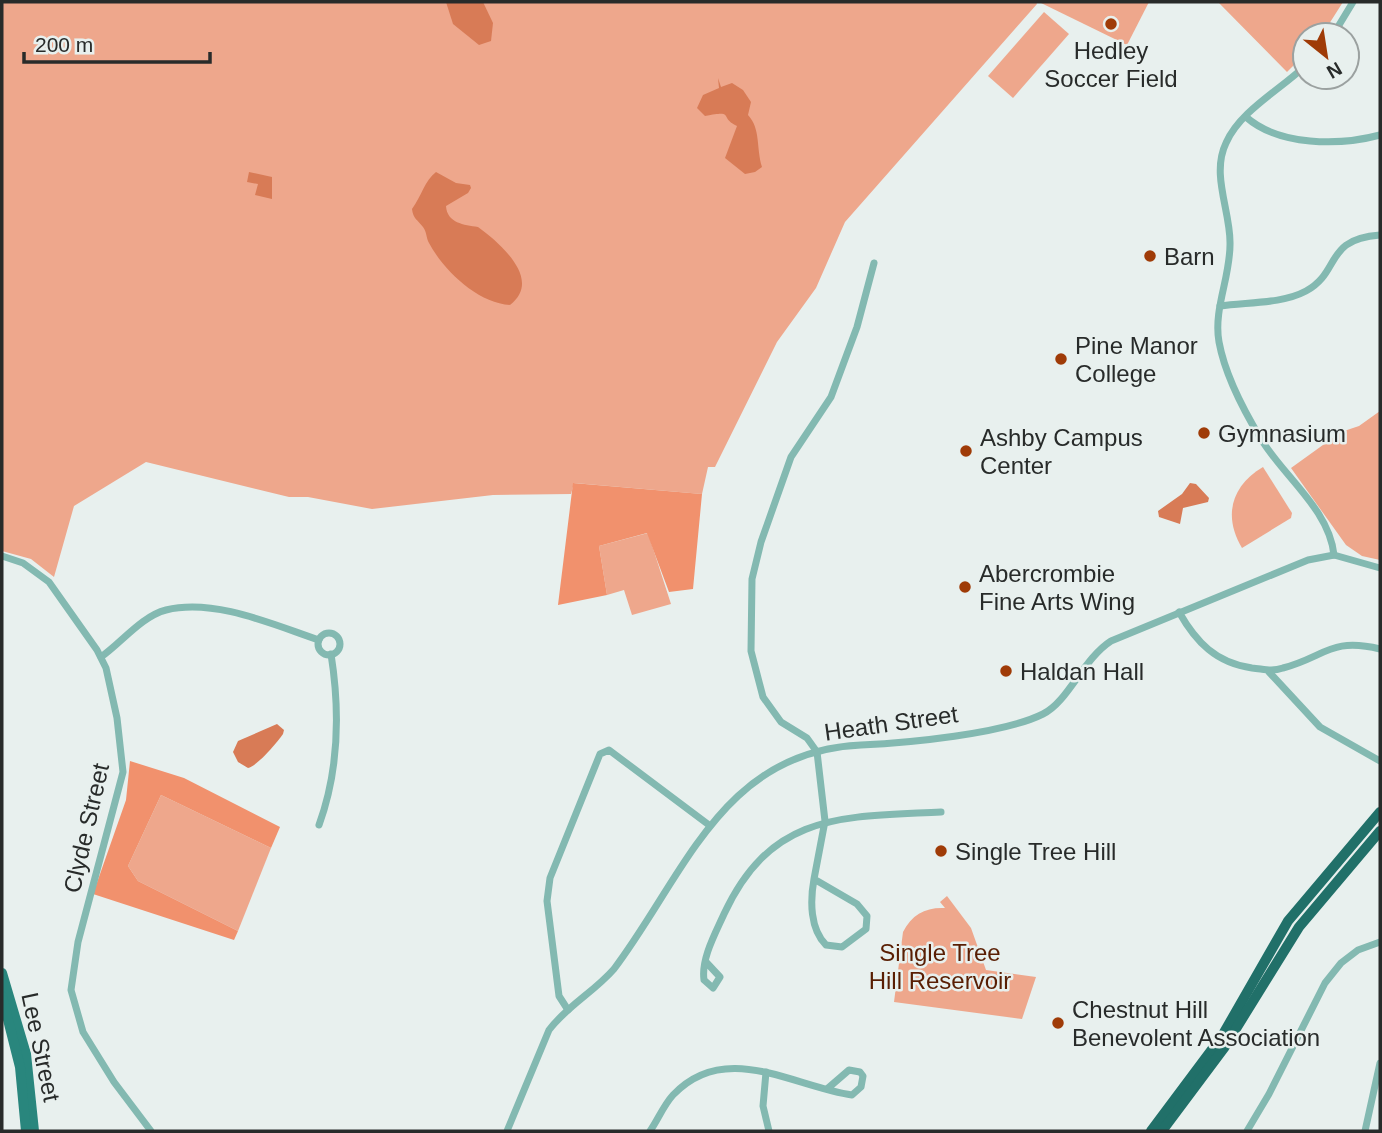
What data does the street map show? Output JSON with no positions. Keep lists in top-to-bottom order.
{
  "streets": {
    "main road": ["Lee Street"],
    "street": ["Heath Street", "Clyde Street"]
  },
  "parks": ["Single Tree Hill Reservoir"],
  "places": [
    "Hedley Soccer Field",
    "Barn",
    "Pine Manor College",
    "Gymnasium",
    "Ashby Campus Center",
    "Abercrombie Fine Arts Wing",
    "Haldan Hall",
    "Single Tree Hill",
    "Chestnut Hill Benevolent Association"
  ],
  "scale_bar": "200 m",
  "north": "bottom right"
}
